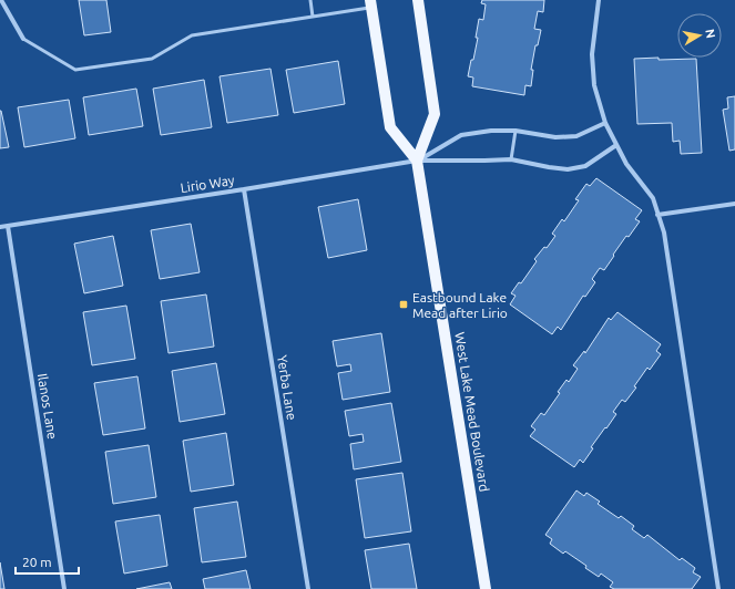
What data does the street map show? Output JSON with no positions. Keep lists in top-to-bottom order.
{
  "streets": {
    "main road": ["West Lake Mead Boulevard"],
    "street": ["Lirio Way", "Yerba Lane", "Ilanos Lane"]
  },
  "crossings": [
    ["Lirio Way", "Yerba Lane"],
    ["Lirio Way", "Ilanos Lane"],
    ["Lirio Way", "West Lake Mead Boulevard"]
  ],
  "places": {
    "transit": ["Eastbound Lake Mead after Lirio"]
  },
  "scale_bar": "20 m",
  "north": "right"
}
